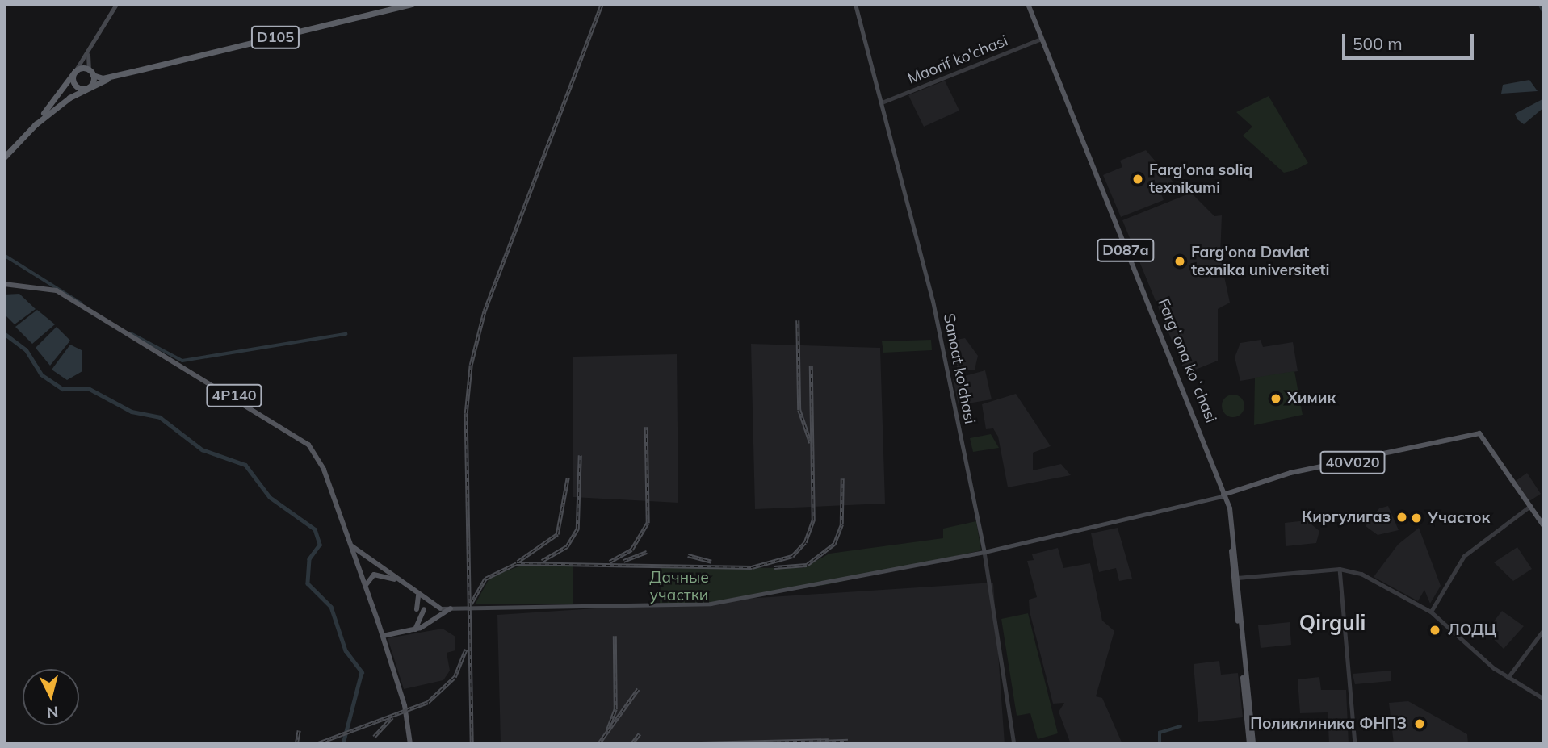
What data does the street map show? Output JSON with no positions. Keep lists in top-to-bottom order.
{
  "streets": {
    "highway": ["D105"],
    "main road": [
      "D087a",
      "Fargʻona koʻchasi",
      "Sanoat ko'chasi",
      "4P140",
      "40V020"
    ],
    "street": ["Maorif ko'chasi"]
  },
  "crossings": [
    ["Maorif ko'chasi", "Fargʻona koʻchasi"],
    ["Maorif ko'chasi", "Sanoat ko'chasi"],
    ["Fargʻona koʻchasi", "40V020"]
  ],
  "districts": ["Qirguli"],
  "parks": ["Дачные участки"],
  "places": [
    "Farg'ona soliq texnikumi",
    "Farg'ona Davlat texnika universiteti",
    "Химик",
    "Киргулигаз",
    "Участок",
    "ЛОДЦ",
    "Поликлиника ФНПЗ"
  ],
  "scale_bar": "500 m",
  "north": "bottom"
}
